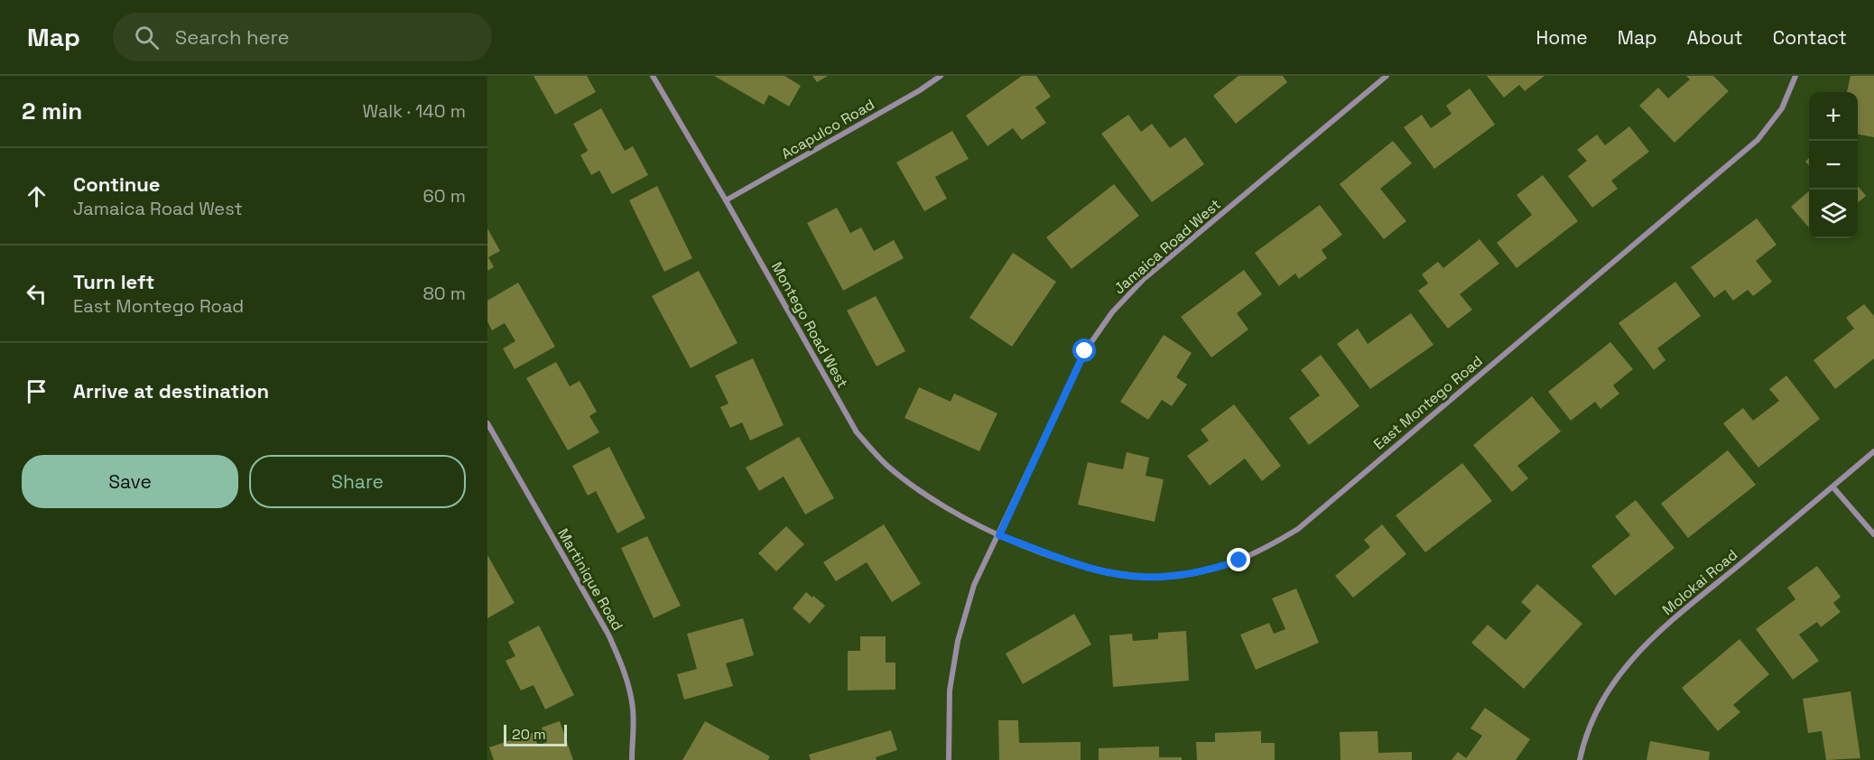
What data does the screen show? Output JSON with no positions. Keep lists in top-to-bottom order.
{
  "streets": {
    "street": [
      "Acapulco Road",
      "Jamaica Road West",
      "Montego Road West",
      "East Montego Road",
      "Martinique Road",
      "Molokai Road"
    ]
  },
  "crossings": [
    ["Acapulco Road", "Montego Road West"],
    ["Jamaica Road West", "Montego Road West"],
    ["Jamaica Road West", "East Montego Road"],
    ["Montego Road West", "East Montego Road"]
  ],
  "scale_bar": "20 m",
  "page": {
    "header": "Map",
    "search": "Search here",
    "nav": [
      "Home",
      "Map",
      "About",
      "Contact"
    ],
    "heading": ["2 min", "Walk · 140 m"],
    "map_buttons": ["+", "−"],
    "list": [
      ["Continue", "Jamaica Road West", "60 m"],
      ["Turn left", "East Montego Road", "80 m"],
      "Arrive at destination"
    ],
    "buttons": ["Save", "Share"],
    "scale": "20 m"
  }
}
